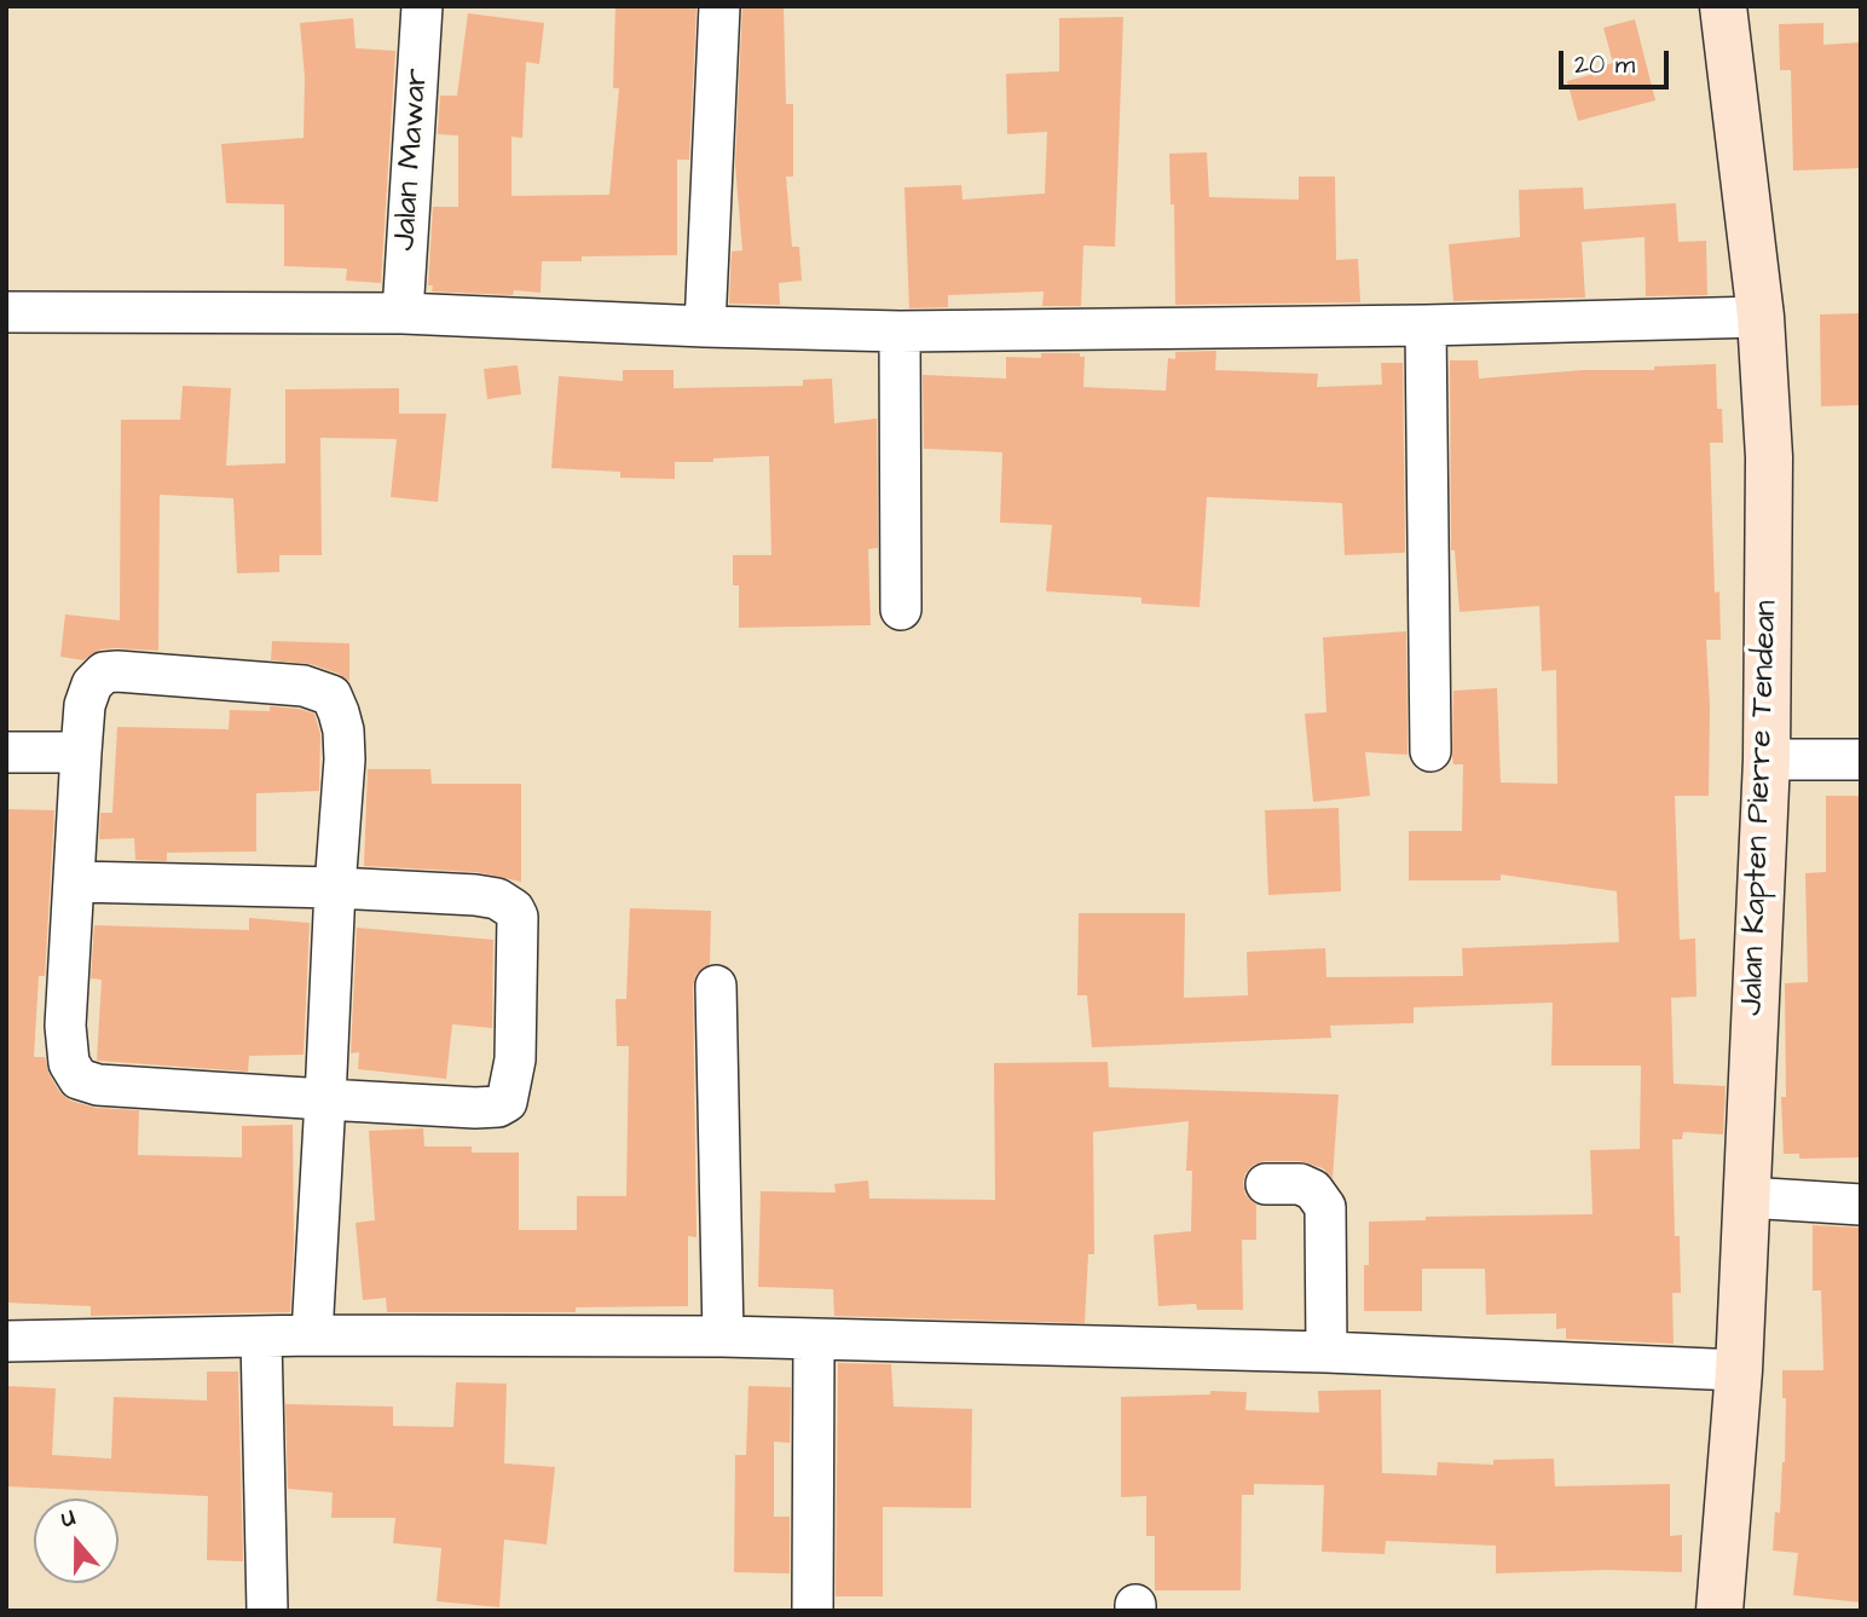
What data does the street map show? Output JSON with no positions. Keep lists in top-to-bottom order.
{
  "streets": {
    "main road": ["Jalan Kapten Pierre Tendean"],
    "street": ["Jalan Mawar"]
  },
  "scale_bar": "20 m",
  "north": "top"
}
